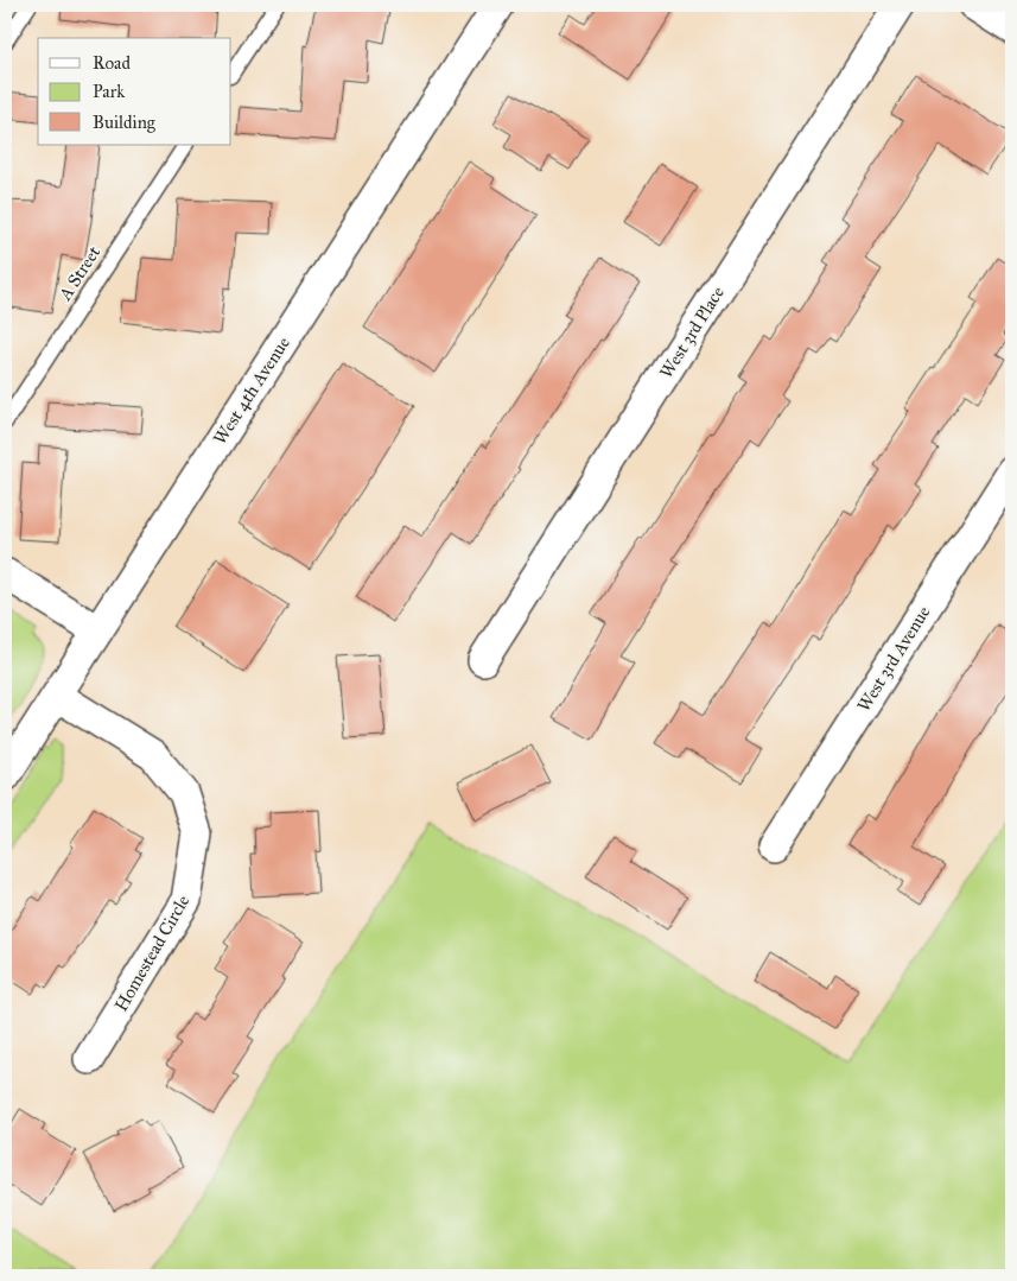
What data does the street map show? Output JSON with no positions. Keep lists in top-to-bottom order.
{
  "streets": {
    "street": [
      "West 3rd Place",
      "West 4th Avenue",
      "West 3rd Avenue",
      "Homestead Circle"
    ],
    "lane": ["A Street"]
  },
  "crossings": [
    ["West 4th Avenue", "Homestead Circle"]
  ],
  "legend": ["Road", "Park", "Building"]
}
